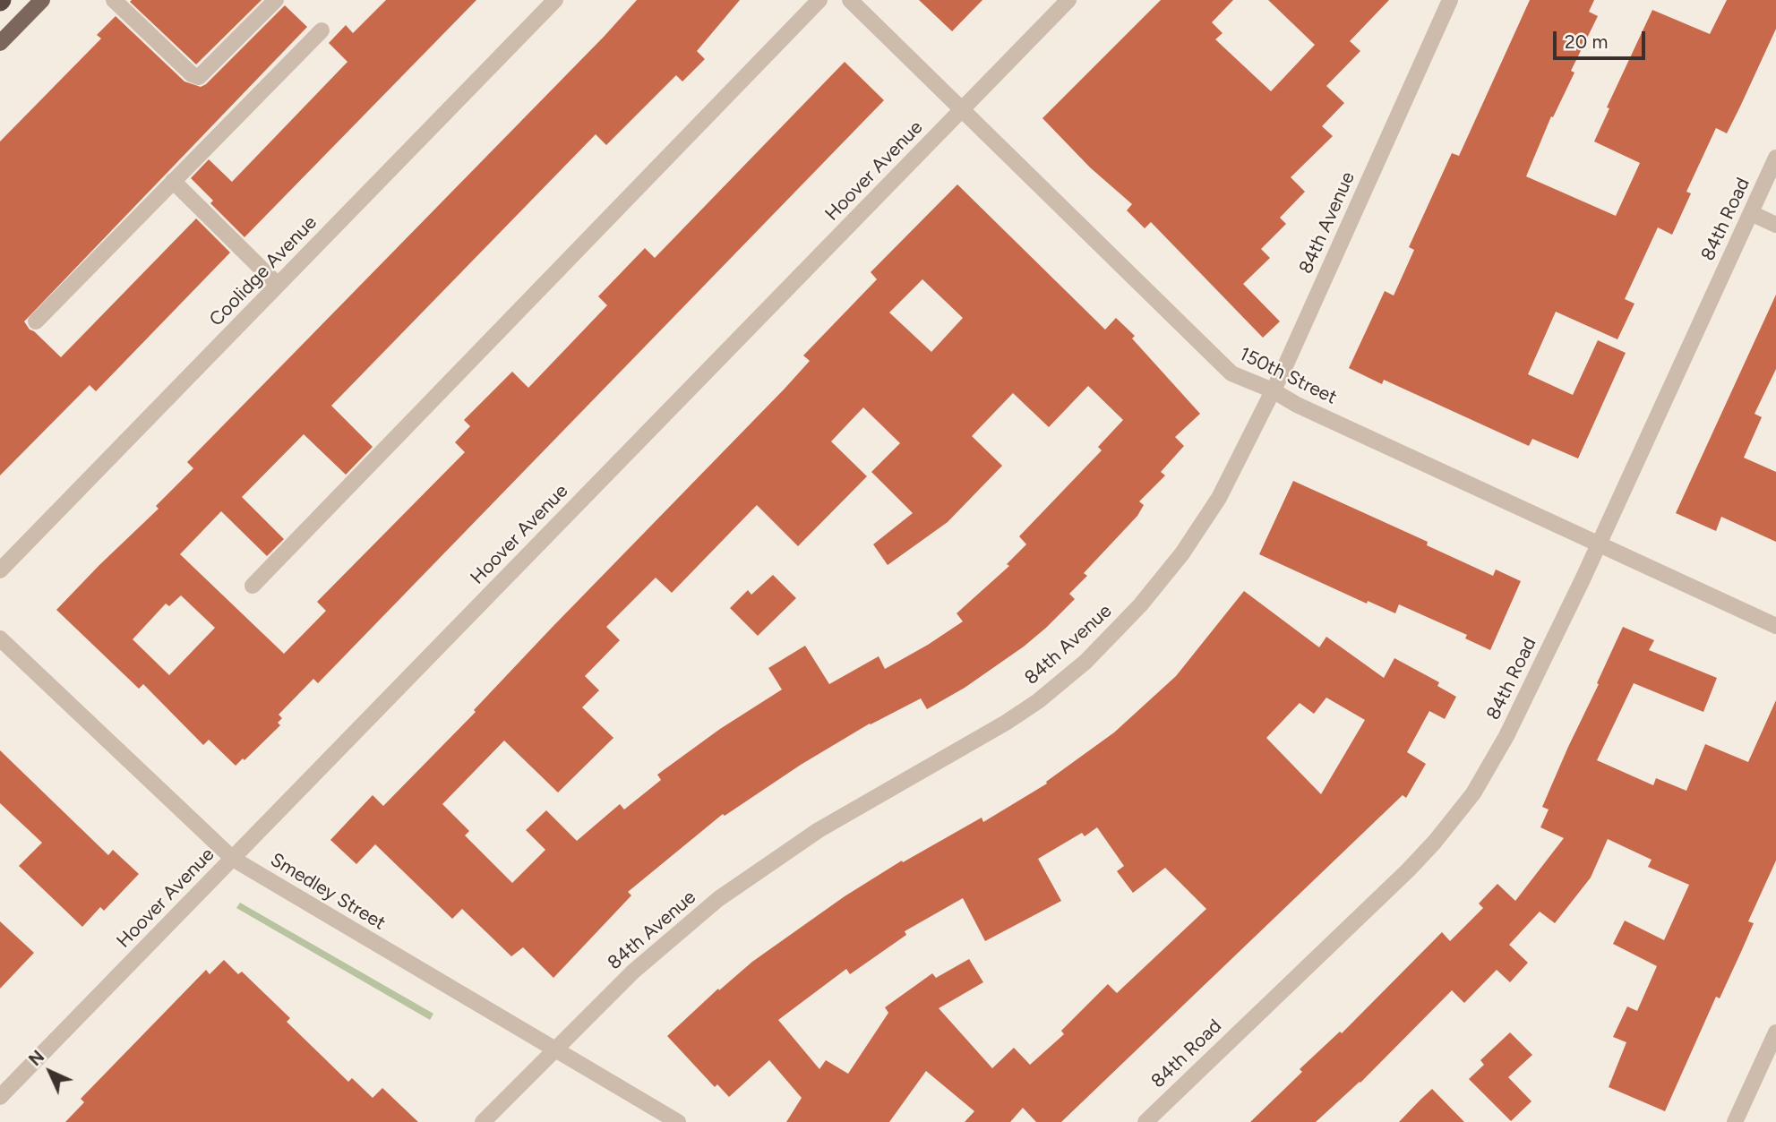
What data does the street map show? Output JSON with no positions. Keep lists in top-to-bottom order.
{
  "streets": {
    "street": [
      "Hoover Avenue",
      "84th Road",
      "84th Avenue",
      "Coolidge Avenue",
      "150th Street",
      "Smedley Street"
    ]
  },
  "crossings": [
    ["Hoover Avenue", "150th Street"],
    ["Hoover Avenue", "Smedley Street"],
    ["84th Road", "150th Street"],
    ["84th Avenue", "150th Street"],
    ["84th Avenue", "Smedley Street"]
  ],
  "scale_bar": "20 m",
  "north": "top left"
}
